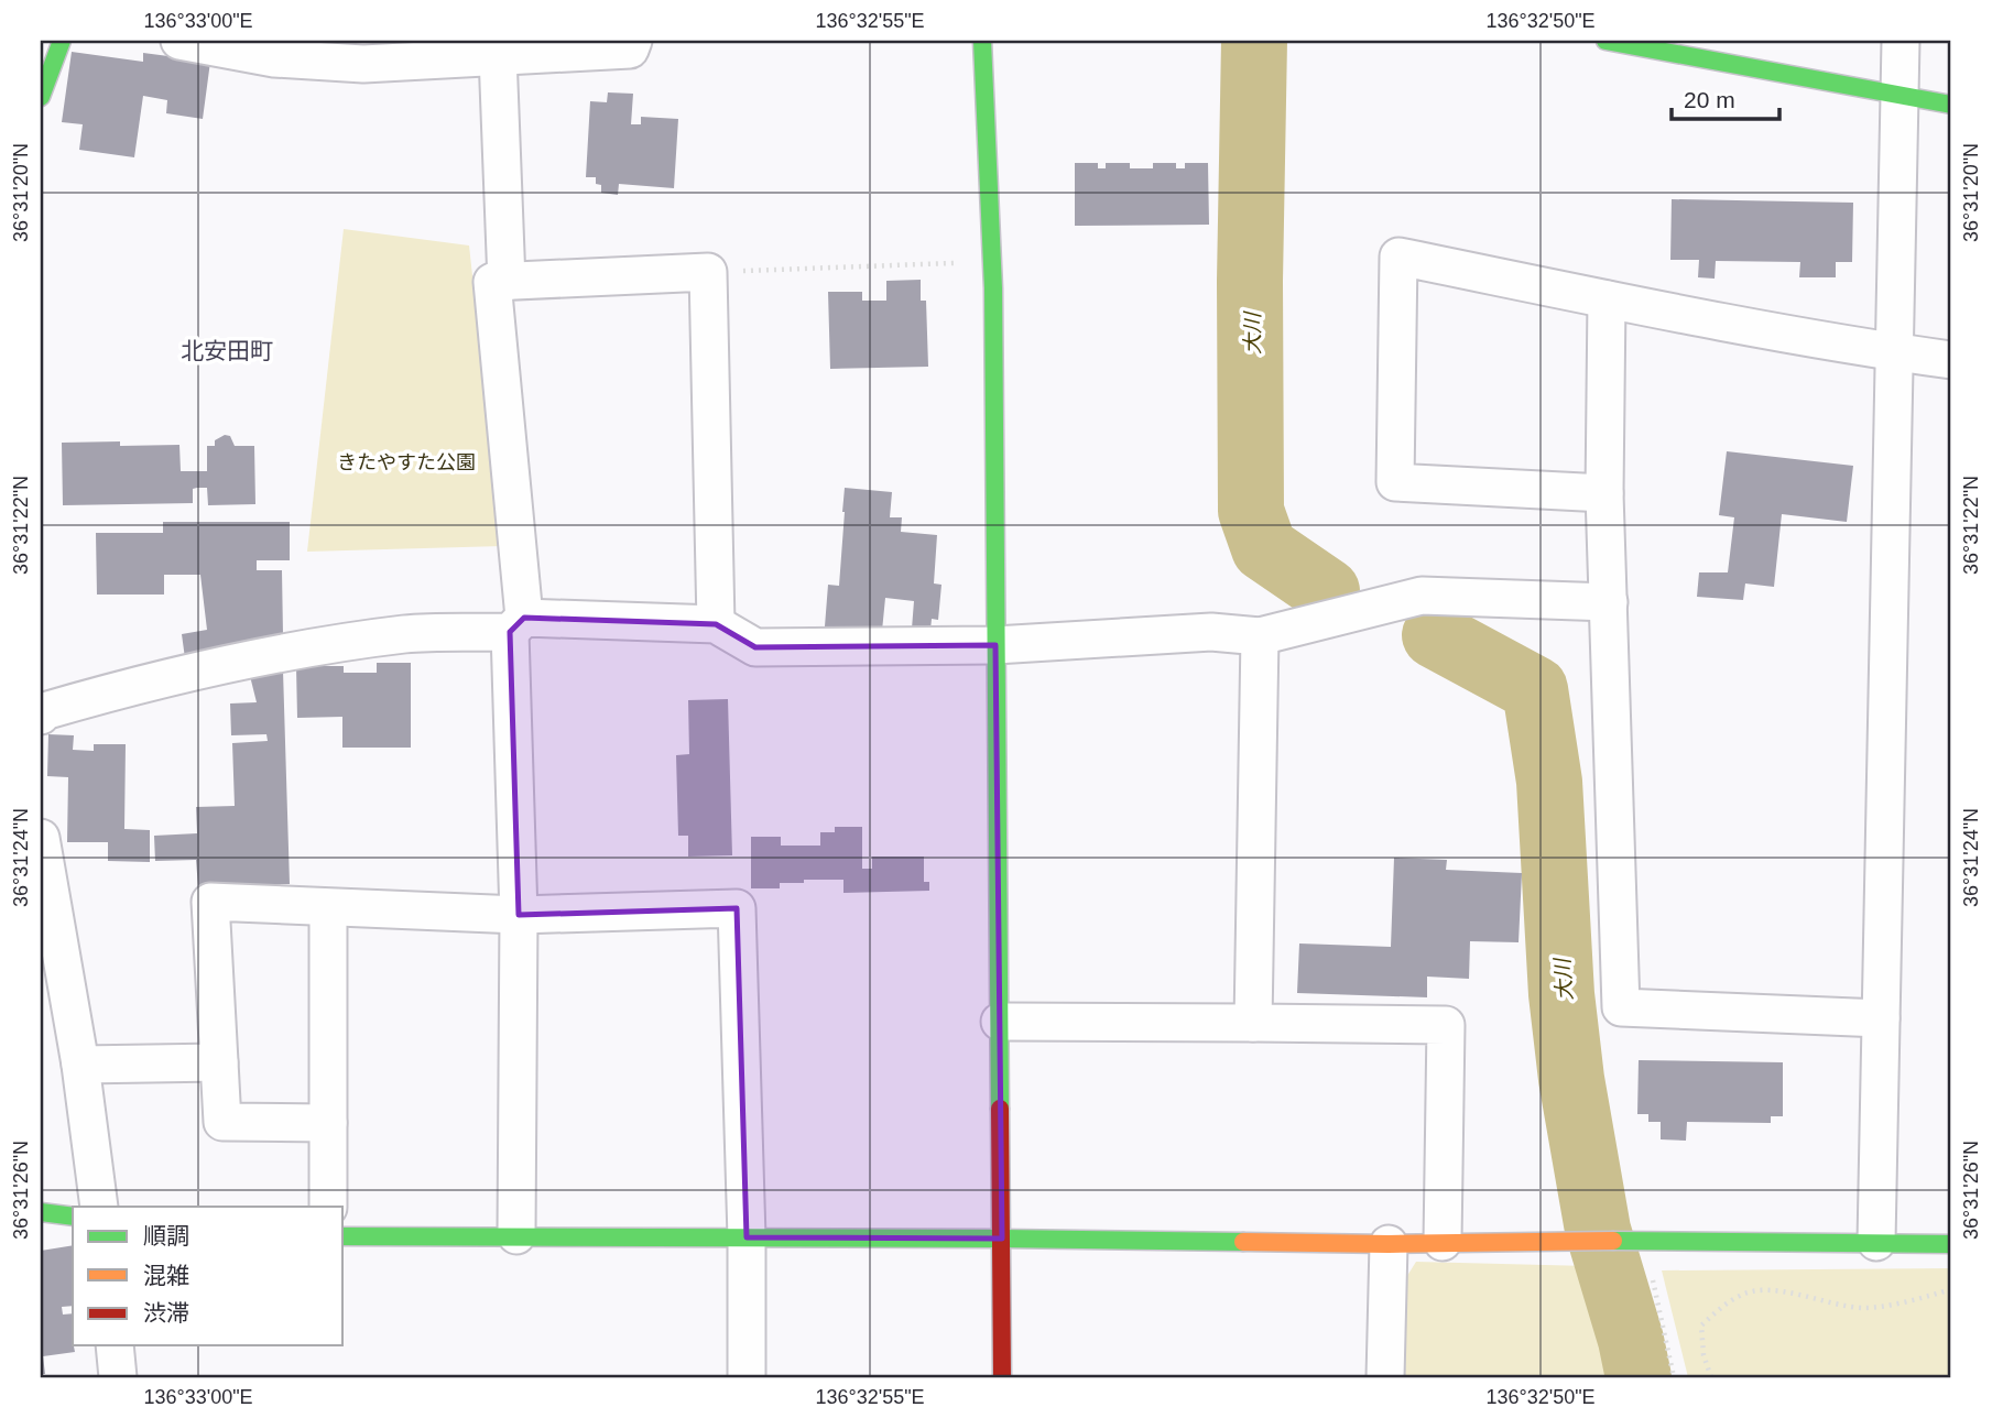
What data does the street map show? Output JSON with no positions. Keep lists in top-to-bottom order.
{
  "districts": ["北安田町"],
  "water": ["大川"],
  "parks": ["きたやすた公園"],
  "legend": ["順調", "混雑", "渋滞"],
  "scale_bar": "20 m",
  "coordinates": [
    "136°33'00\"E",
    "136°32'55\"E",
    "136°32'50\"E",
    "36°31'20\"N",
    "36°31'22\"N",
    "36°31'24\"N",
    "36°31'26\"N"
  ]
}
